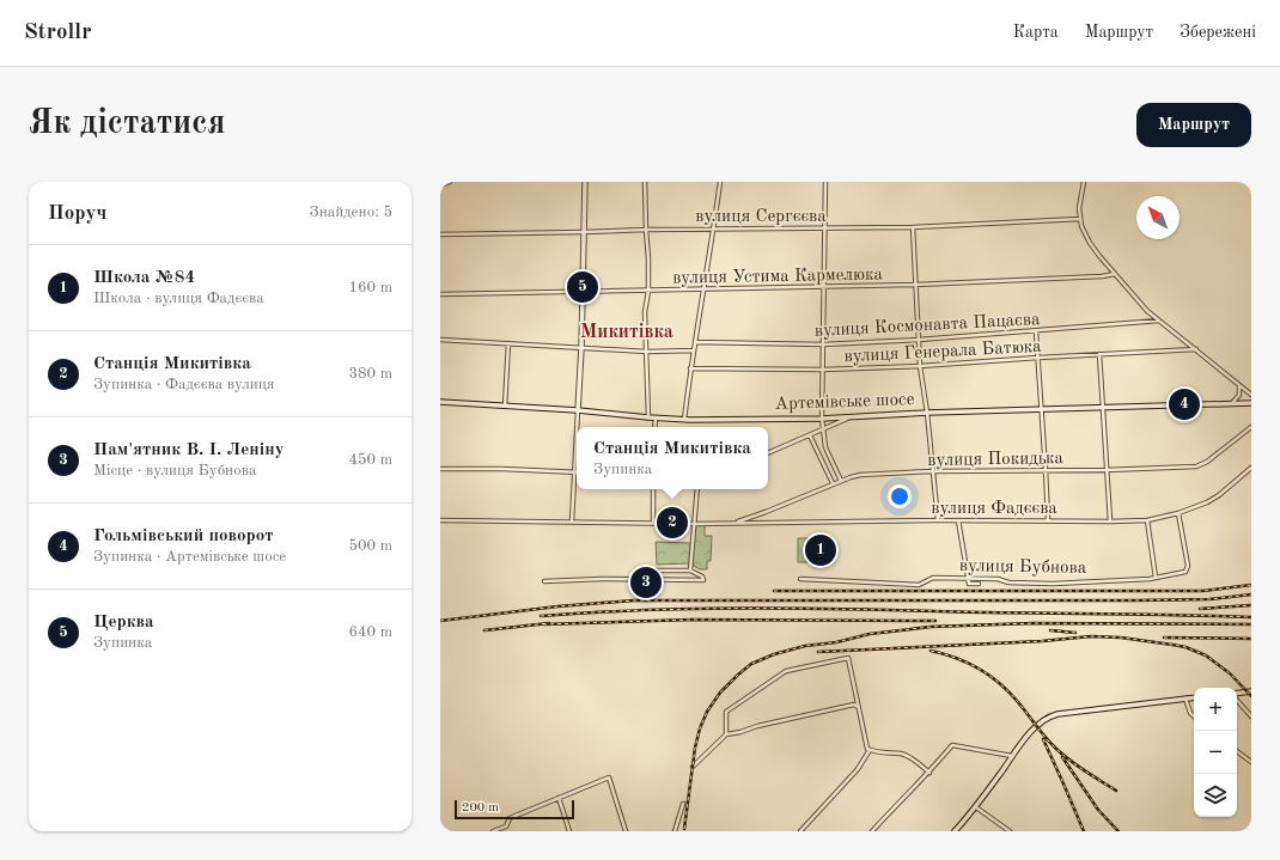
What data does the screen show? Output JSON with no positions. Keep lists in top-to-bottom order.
{
  "streets": {
    "main road": ["Артемівське шосе"],
    "street": [
      "вулиця Сергєєва",
      "вулиця Устима Кармелюка",
      "вулиця Космонавта Пацаєва",
      "вулиця Генерала Батюка",
      "вулиця Покидька",
      "вулиця Фадєєва",
      "вулиця Бубнова"
    ]
  },
  "crossings": [
    ["вулиця Покидька", "вулиця Фадєєва"],
    ["вулиця Фадєєва", "вулиця Бубнова"]
  ],
  "districts": ["Микитівка"],
  "scale_bar": "200 m",
  "north": "top left",
  "page": {
    "header": "Strollr",
    "nav": ["Карта", "Маршрут", "Збережені"],
    "buttons": "Маршрут",
    "title": "Як дістатися",
    "heading": ["Поруч", "Знайдено: 5"],
    "list": [
      {
        "mark": "1",
        "name": "Школа №84",
        "note": "Школа · вулиця Фадєєва",
        "value": "160 m"
      },
      {
        "mark": "2",
        "name": "Станція Микитівка",
        "note": "Зупинка · Фадєєва вулиця",
        "value": "380 m"
      },
      {
        "mark": "3",
        "name": "Пам'ятник В. І. Леніну",
        "note": "Місце · вулиця Бубнова",
        "value": "450 m"
      },
      {
        "mark": "4",
        "name": "Гольмівський поворот",
        "note": "Зупинка · Артемівське шосе",
        "value": "500 m"
      },
      {
        "mark": "5",
        "name": "Церква",
        "note": "Зупинка",
        "value": "640 m"
      }
    ],
    "pins": [
      "5",
      "4",
      "2",
      "1",
      "3"
    ],
    "popup": ["Станція Микитівка", "Зупинка"],
    "map_buttons": ["+", "−"],
    "scale": "200 m"
  }
}
